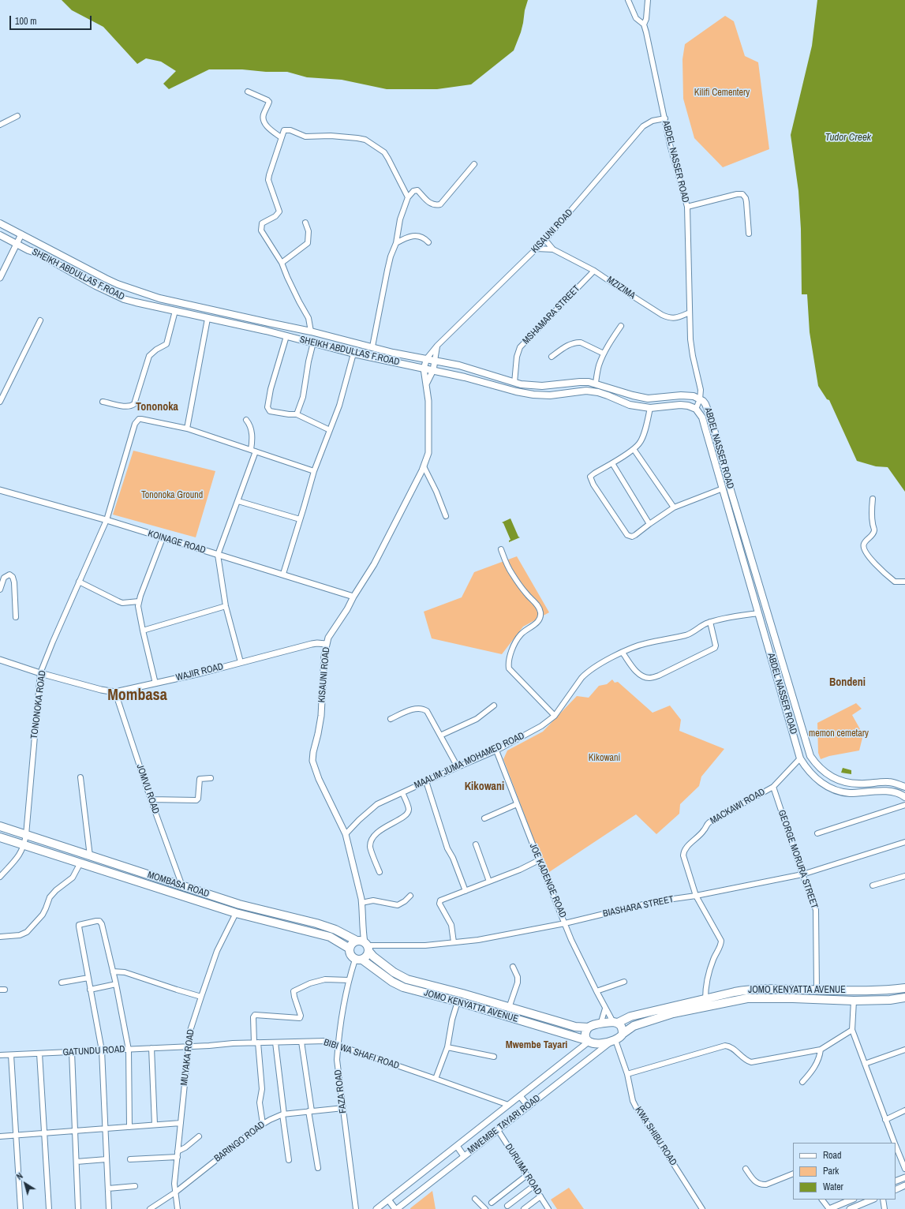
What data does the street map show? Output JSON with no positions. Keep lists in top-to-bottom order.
{
  "streets": {
    "highway": ["MOMBASA ROAD", "JOMO KENYATTA AVENUE"],
    "main road": ["ABDEL NASSER ROAD", "SHEIKH ABDULLAS F.ROAD"],
    "street": [
      "KISAUNI ROAD",
      "MZIZIMA",
      "MSHAMARA STREET",
      "KOINAGE ROAD",
      "WAJIR ROAD",
      "TONONOKA ROAD",
      "MAALIM JUMA MOHAMED ROAD",
      "JOMVU ROAD",
      "MACKAWI ROAD",
      "GEORGE MORURA STREET",
      "JOE KADENGE ROAD",
      "BIASHARA STREET",
      "GATUNDU ROAD",
      "BIBI WA SHAFI ROAD",
      "MUYAKA ROAD",
      "FAZA ROAD",
      "MWEMBE TAYARI ROAD",
      "KWA SHIBU ROAD",
      "BARINGO ROAD",
      "DURUMA ROAD"
    ]
  },
  "crossings": [
    ["ABDEL NASSER ROAD", "KISAUNI ROAD"],
    ["ABDEL NASSER ROAD", "SHEIKH ABDULLAS F.ROAD"],
    ["ABDEL NASSER ROAD", "MZIZIMA"],
    ["ABDEL NASSER ROAD", "MAALIM JUMA MOHAMED ROAD"],
    ["ABDEL NASSER ROAD", "MACKAWI ROAD"],
    ["KISAUNI ROAD", "SHEIKH ABDULLAS F.ROAD"],
    ["KISAUNI ROAD", "KOINAGE ROAD"],
    ["KISAUNI ROAD", "WAJIR ROAD"],
    ["KISAUNI ROAD", "MAALIM JUMA MOHAMED ROAD"],
    ["KISAUNI ROAD", "MOMBASA ROAD"],
    ["KISAUNI ROAD", "BIASHARA STREET"],
    ["KISAUNI ROAD", "JOMO KENYATTA AVENUE"],
    ["KISAUNI ROAD", "FAZA ROAD"],
    ["SHEIKH ABDULLAS F.ROAD", "MSHAMARA STREET"],
    ["MZIZIMA", "MSHAMARA STREET"],
    ["KOINAGE ROAD", "TONONOKA ROAD"],
    ["WAJIR ROAD", "TONONOKA ROAD"],
    ["WAJIR ROAD", "JOMVU ROAD"],
    ["TONONOKA ROAD", "MOMBASA ROAD"],
    ["MAALIM JUMA MOHAMED ROAD", "JOE KADENGE ROAD"],
    ["JOMVU ROAD", "MOMBASA ROAD"],
    ["MACKAWI ROAD", "GEORGE MORURA STREET"],
    ["MACKAWI ROAD", "BIASHARA STREET"],
    ["MACKAWI ROAD", "JOMO KENYATTA AVENUE"],
    ["GEORGE MORURA STREET", "BIASHARA STREET"],
    ["GEORGE MORURA STREET", "JOMO KENYATTA AVENUE"],
    ["JOE KADENGE ROAD", "BIASHARA STREET"],
    ["JOE KADENGE ROAD", "JOMO KENYATTA AVENUE"],
    ["MOMBASA ROAD", "BIASHARA STREET"],
    ["MOMBASA ROAD", "JOMO KENYATTA AVENUE"],
    ["MOMBASA ROAD", "MUYAKA ROAD"],
    ["MOMBASA ROAD", "FAZA ROAD"],
    ["BIASHARA STREET", "JOMO KENYATTA AVENUE"],
    ["BIASHARA STREET", "FAZA ROAD"],
    ["JOMO KENYATTA AVENUE", "FAZA ROAD"],
    ["JOMO KENYATTA AVENUE", "MWEMBE TAYARI ROAD"],
    ["JOMO KENYATTA AVENUE", "KWA SHIBU ROAD"],
    ["GATUNDU ROAD", "BIBI WA SHAFI ROAD"],
    ["GATUNDU ROAD", "MUYAKA ROAD"],
    ["BIBI WA SHAFI ROAD", "MUYAKA ROAD"],
    ["BIBI WA SHAFI ROAD", "FAZA ROAD"],
    ["BIBI WA SHAFI ROAD", "MWEMBE TAYARI ROAD"],
    ["MUYAKA ROAD", "BARINGO ROAD"],
    ["FAZA ROAD", "BARINGO ROAD"],
    ["MWEMBE TAYARI ROAD", "KWA SHIBU ROAD"],
    ["MWEMBE TAYARI ROAD", "DURUMA ROAD"]
  ],
  "districts": [
    "Tononoka",
    "Bondeni",
    "Mombasa",
    "Kikowani",
    "Mwembe Tayari"
  ],
  "water": ["Tudor Creek"],
  "parks": [
    "Kilifi Cementery",
    "Tononoka Ground",
    "memon cemetary",
    "Kikowani"
  ],
  "legend": ["Road", "Park", "Water"],
  "scale_bar": "100 m",
  "north": "top left"
}
